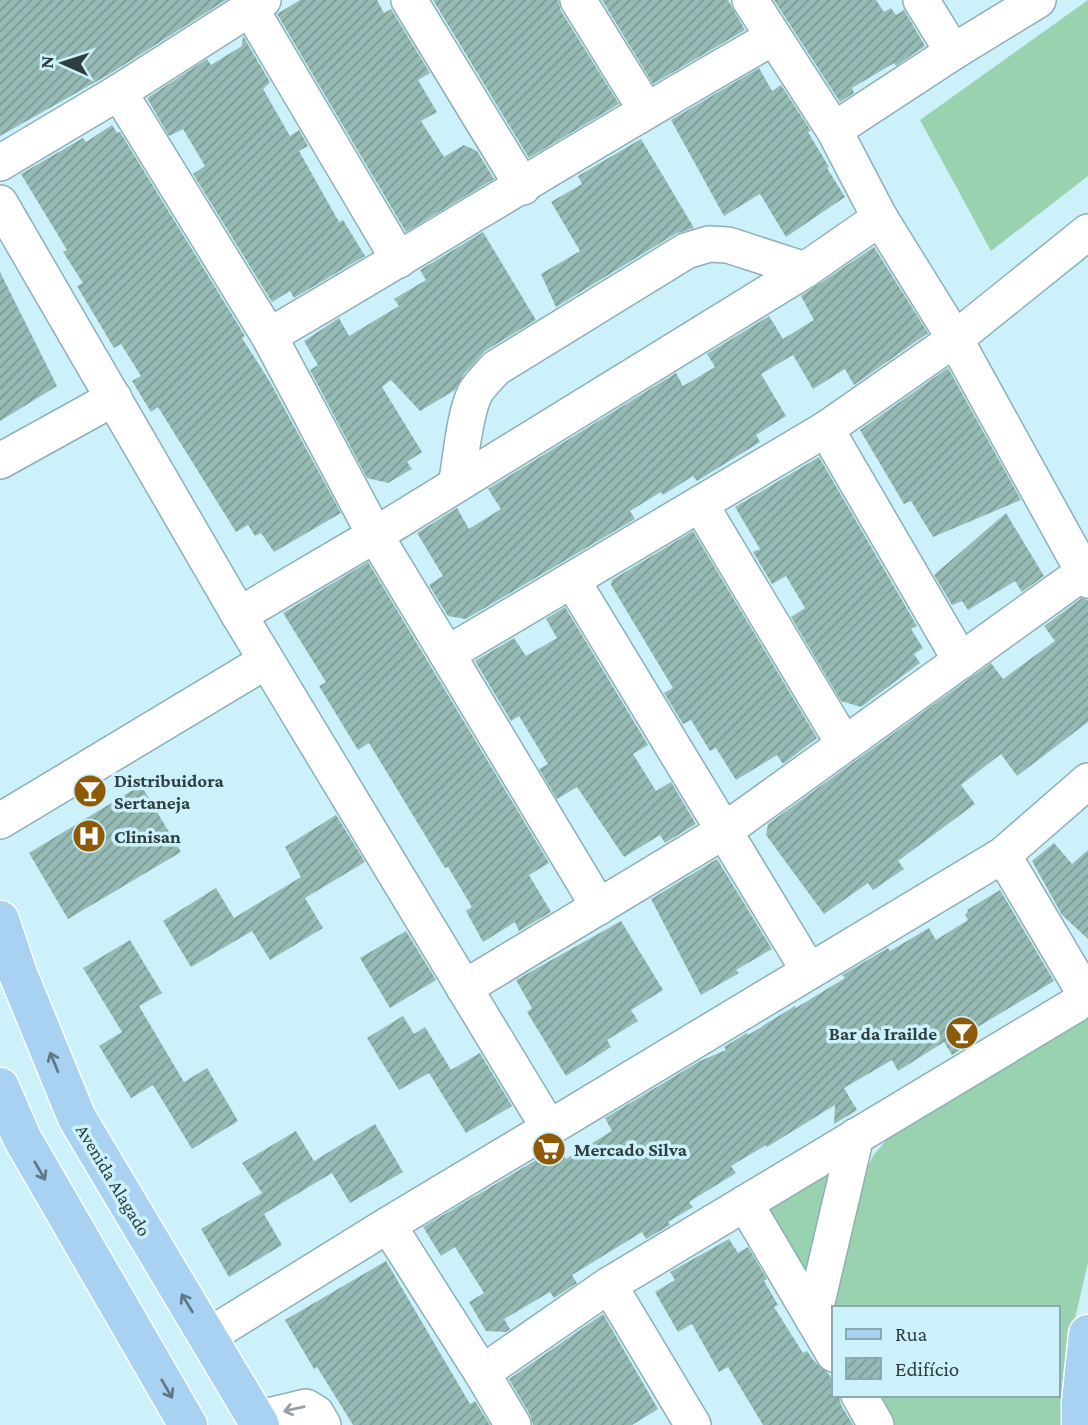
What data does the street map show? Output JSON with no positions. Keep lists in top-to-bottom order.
{
  "streets": {
    "main road": ["Avenida Alagado"]
  },
  "places": {
    "bar": ["Distribuidora Sertaneja", "Bar da Irailde"],
    "hospital": ["Clinisan"],
    "supermarket": ["Mercado Silva"]
  },
  "legend": ["Rua", "Edifício"],
  "north": "left"
}
